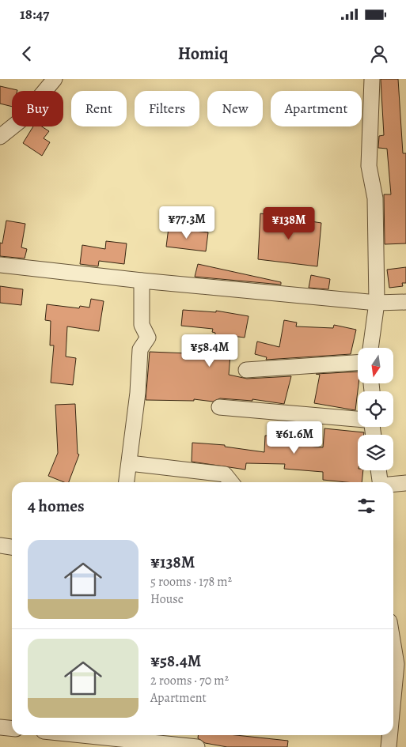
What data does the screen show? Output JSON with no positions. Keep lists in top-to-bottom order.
{
  "north": "bottom",
  "page": {
    "status": "18:47",
    "header": "Homiq",
    "chip": [
      "Buy",
      "Rent",
      "Filters",
      "New",
      "Apartment"
    ],
    "price": [
      "¥77.3M",
      "¥138M",
      "¥58.4M",
      "¥61.6M"
    ],
    "heading": "4 homes",
    "list": [
      {
        "name": "¥138M",
        "note": "5 rooms · 178 m² · House"
      },
      {
        "name": "¥58.4M",
        "note": "2 rooms · 70 m² · Apartment"
      }
    ]
  }
}
